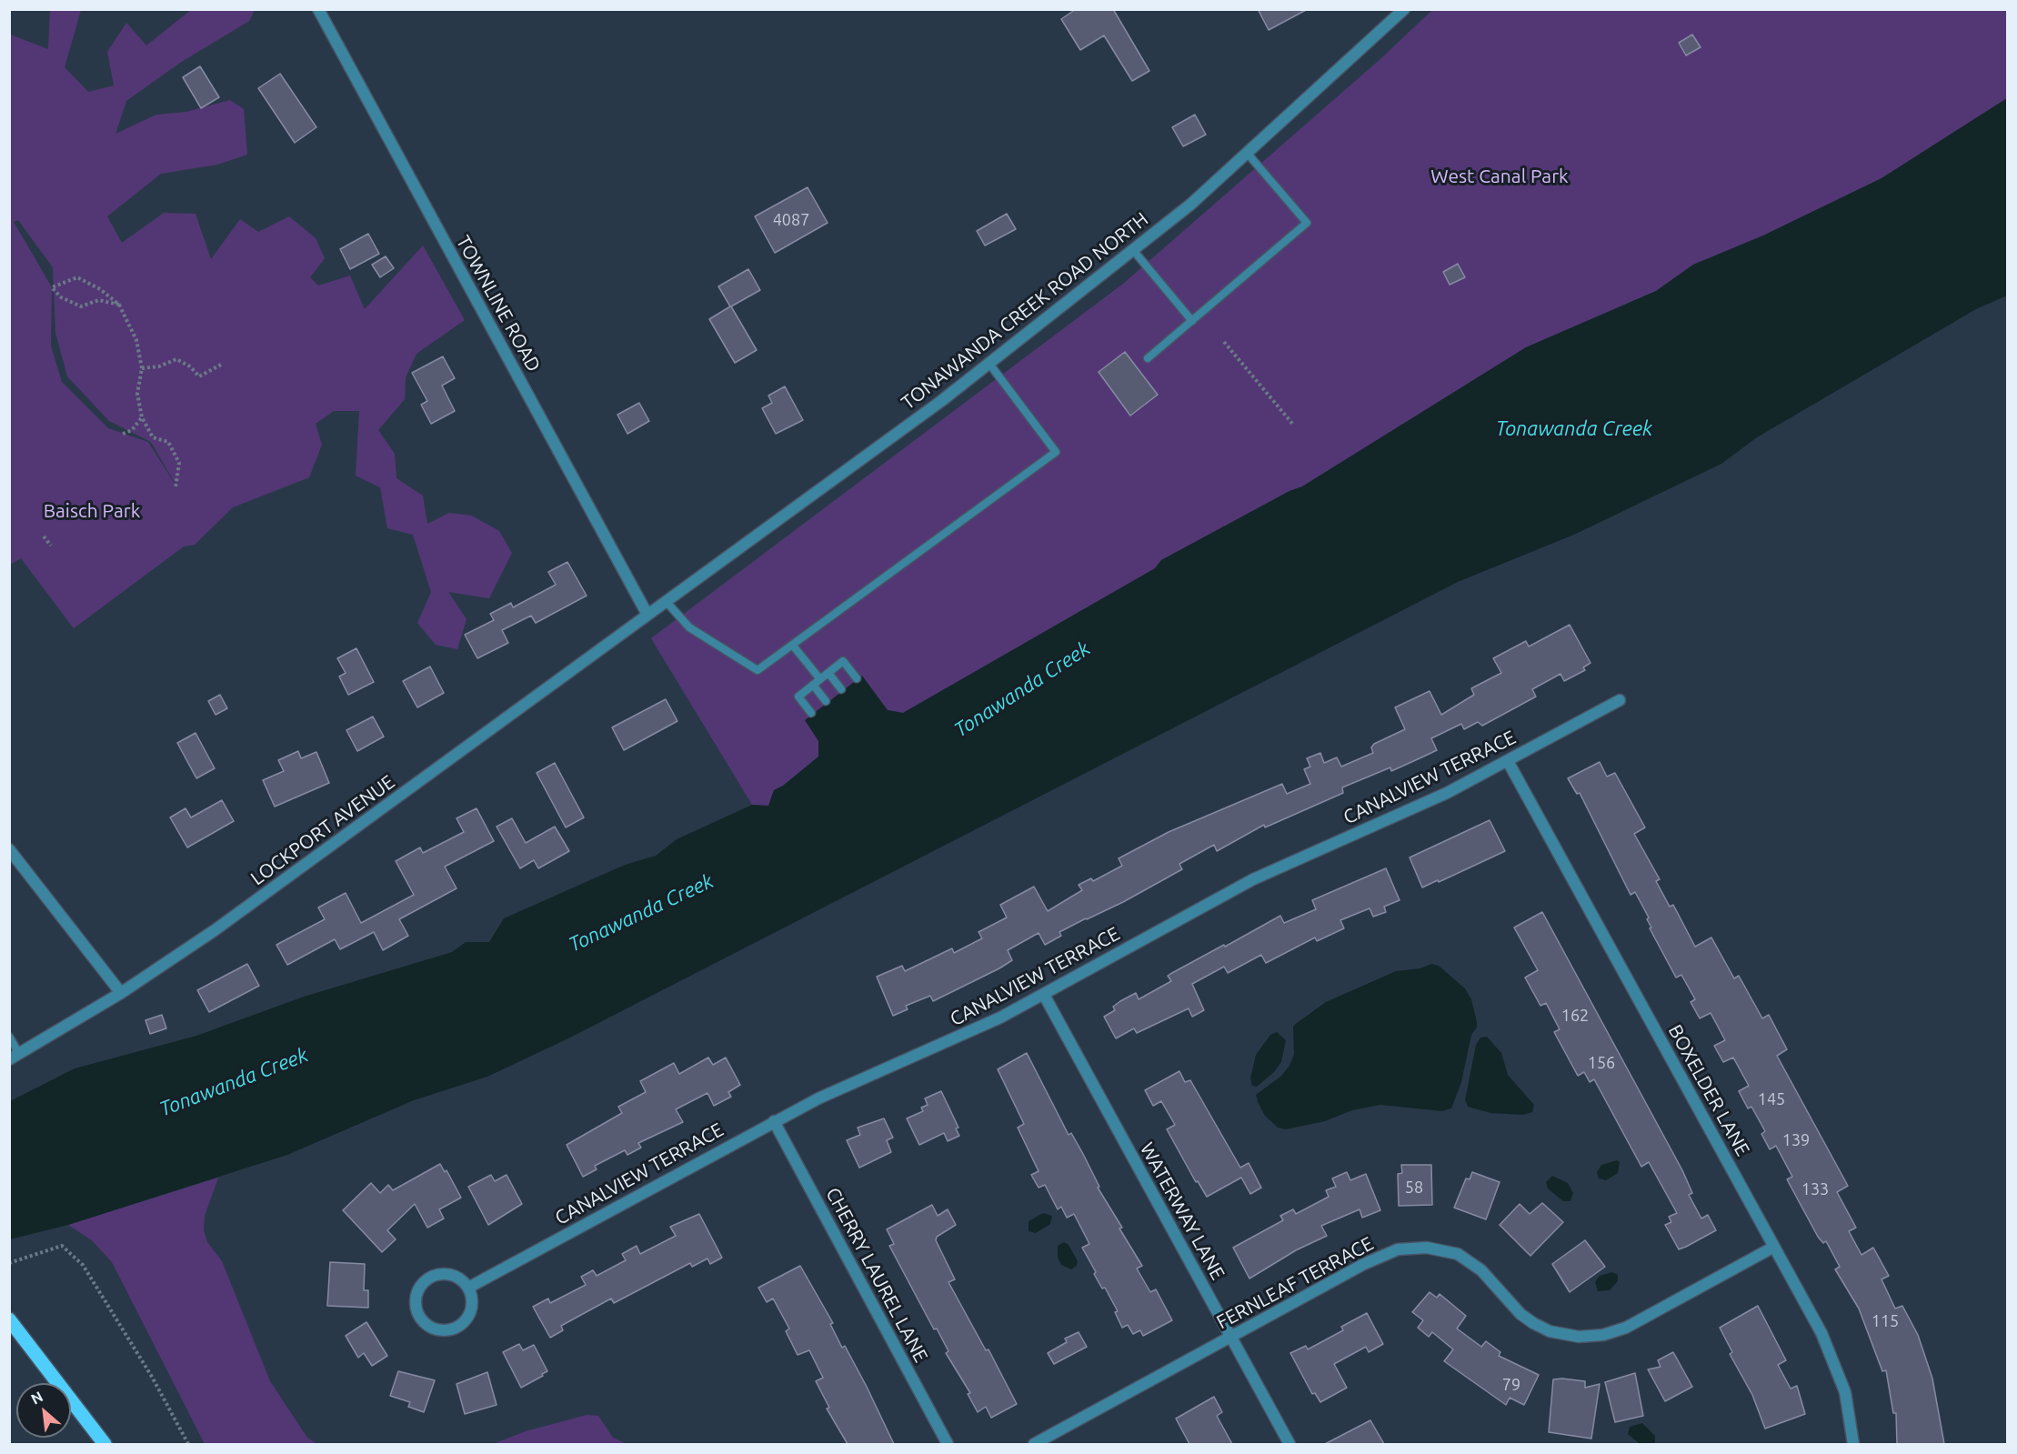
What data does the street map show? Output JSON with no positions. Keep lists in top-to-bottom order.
{
  "streets": {
    "street": [
      "TOWNLINE ROAD",
      "TONAWANDA CREEK ROAD NORTH",
      "CANALVIEW TERRACE",
      "LOCKPORT AVENUE",
      "BOXELDER LANE",
      "WATERWAY LANE",
      "CHERRY LAUREL LANE",
      "FERNLEAF TERRACE"
    ]
  },
  "crossings": [
    ["TOWNLINE ROAD", "TONAWANDA CREEK ROAD NORTH"],
    ["TOWNLINE ROAD", "LOCKPORT AVENUE"],
    ["TONAWANDA CREEK ROAD NORTH", "LOCKPORT AVENUE"],
    ["CANALVIEW TERRACE", "BOXELDER LANE"],
    ["CANALVIEW TERRACE", "WATERWAY LANE"],
    ["CANALVIEW TERRACE", "CHERRY LAUREL LANE"],
    ["BOXELDER LANE", "FERNLEAF TERRACE"],
    ["WATERWAY LANE", "FERNLEAF TERRACE"]
  ],
  "water": ["Tonawanda Creek"],
  "parks": ["West Canal Park", "Baisch Park"],
  "house_numbers": [
    "4087",
    "162",
    "156",
    "145",
    "139",
    "58",
    "133",
    "115",
    "79"
  ],
  "north": "top left"
}
